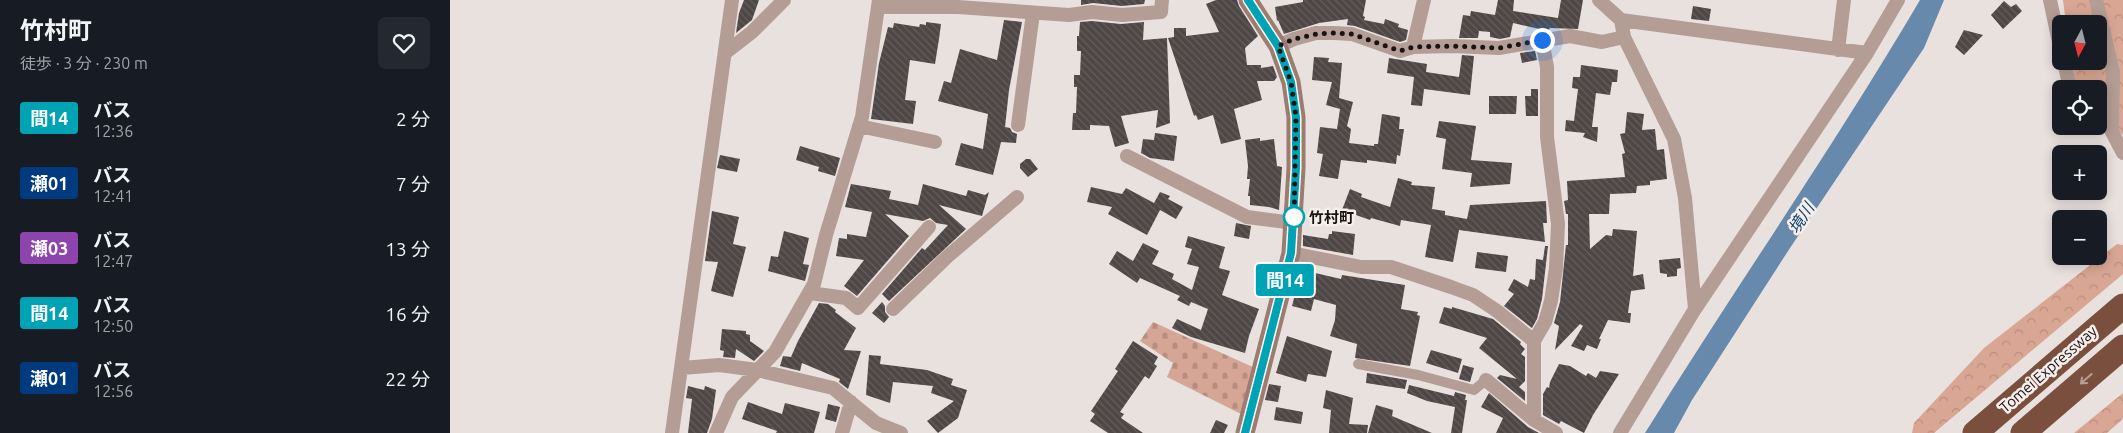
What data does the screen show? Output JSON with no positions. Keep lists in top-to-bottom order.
{
  "streets": {
    "highway": ["Tomei Expressway"]
  },
  "water": ["境川"],
  "places": ["竹村町"],
  "lines": ["bus line 間14"],
  "north": "bottom",
  "page": {
    "heading": ["竹村町", "徒歩 · 3 分 · 230 m"],
    "on_map": "間14",
    "map_buttons": ["+", "−"],
    "list": [
      {
        "mark": "間14",
        "name": "バス",
        "note": "12:36",
        "value": "2 分"
      },
      {
        "mark": "瀬01",
        "name": "バス",
        "note": "12:41",
        "value": "7 分"
      },
      {
        "mark": "瀬03",
        "name": "バス",
        "note": "12:47",
        "value": "13 分"
      },
      {
        "mark": "間14",
        "name": "バス",
        "note": "12:50",
        "value": "16 分"
      },
      {
        "mark": "瀬01",
        "name": "バス",
        "note": "12:56",
        "value": "22 分"
      }
    ]
  }
}
